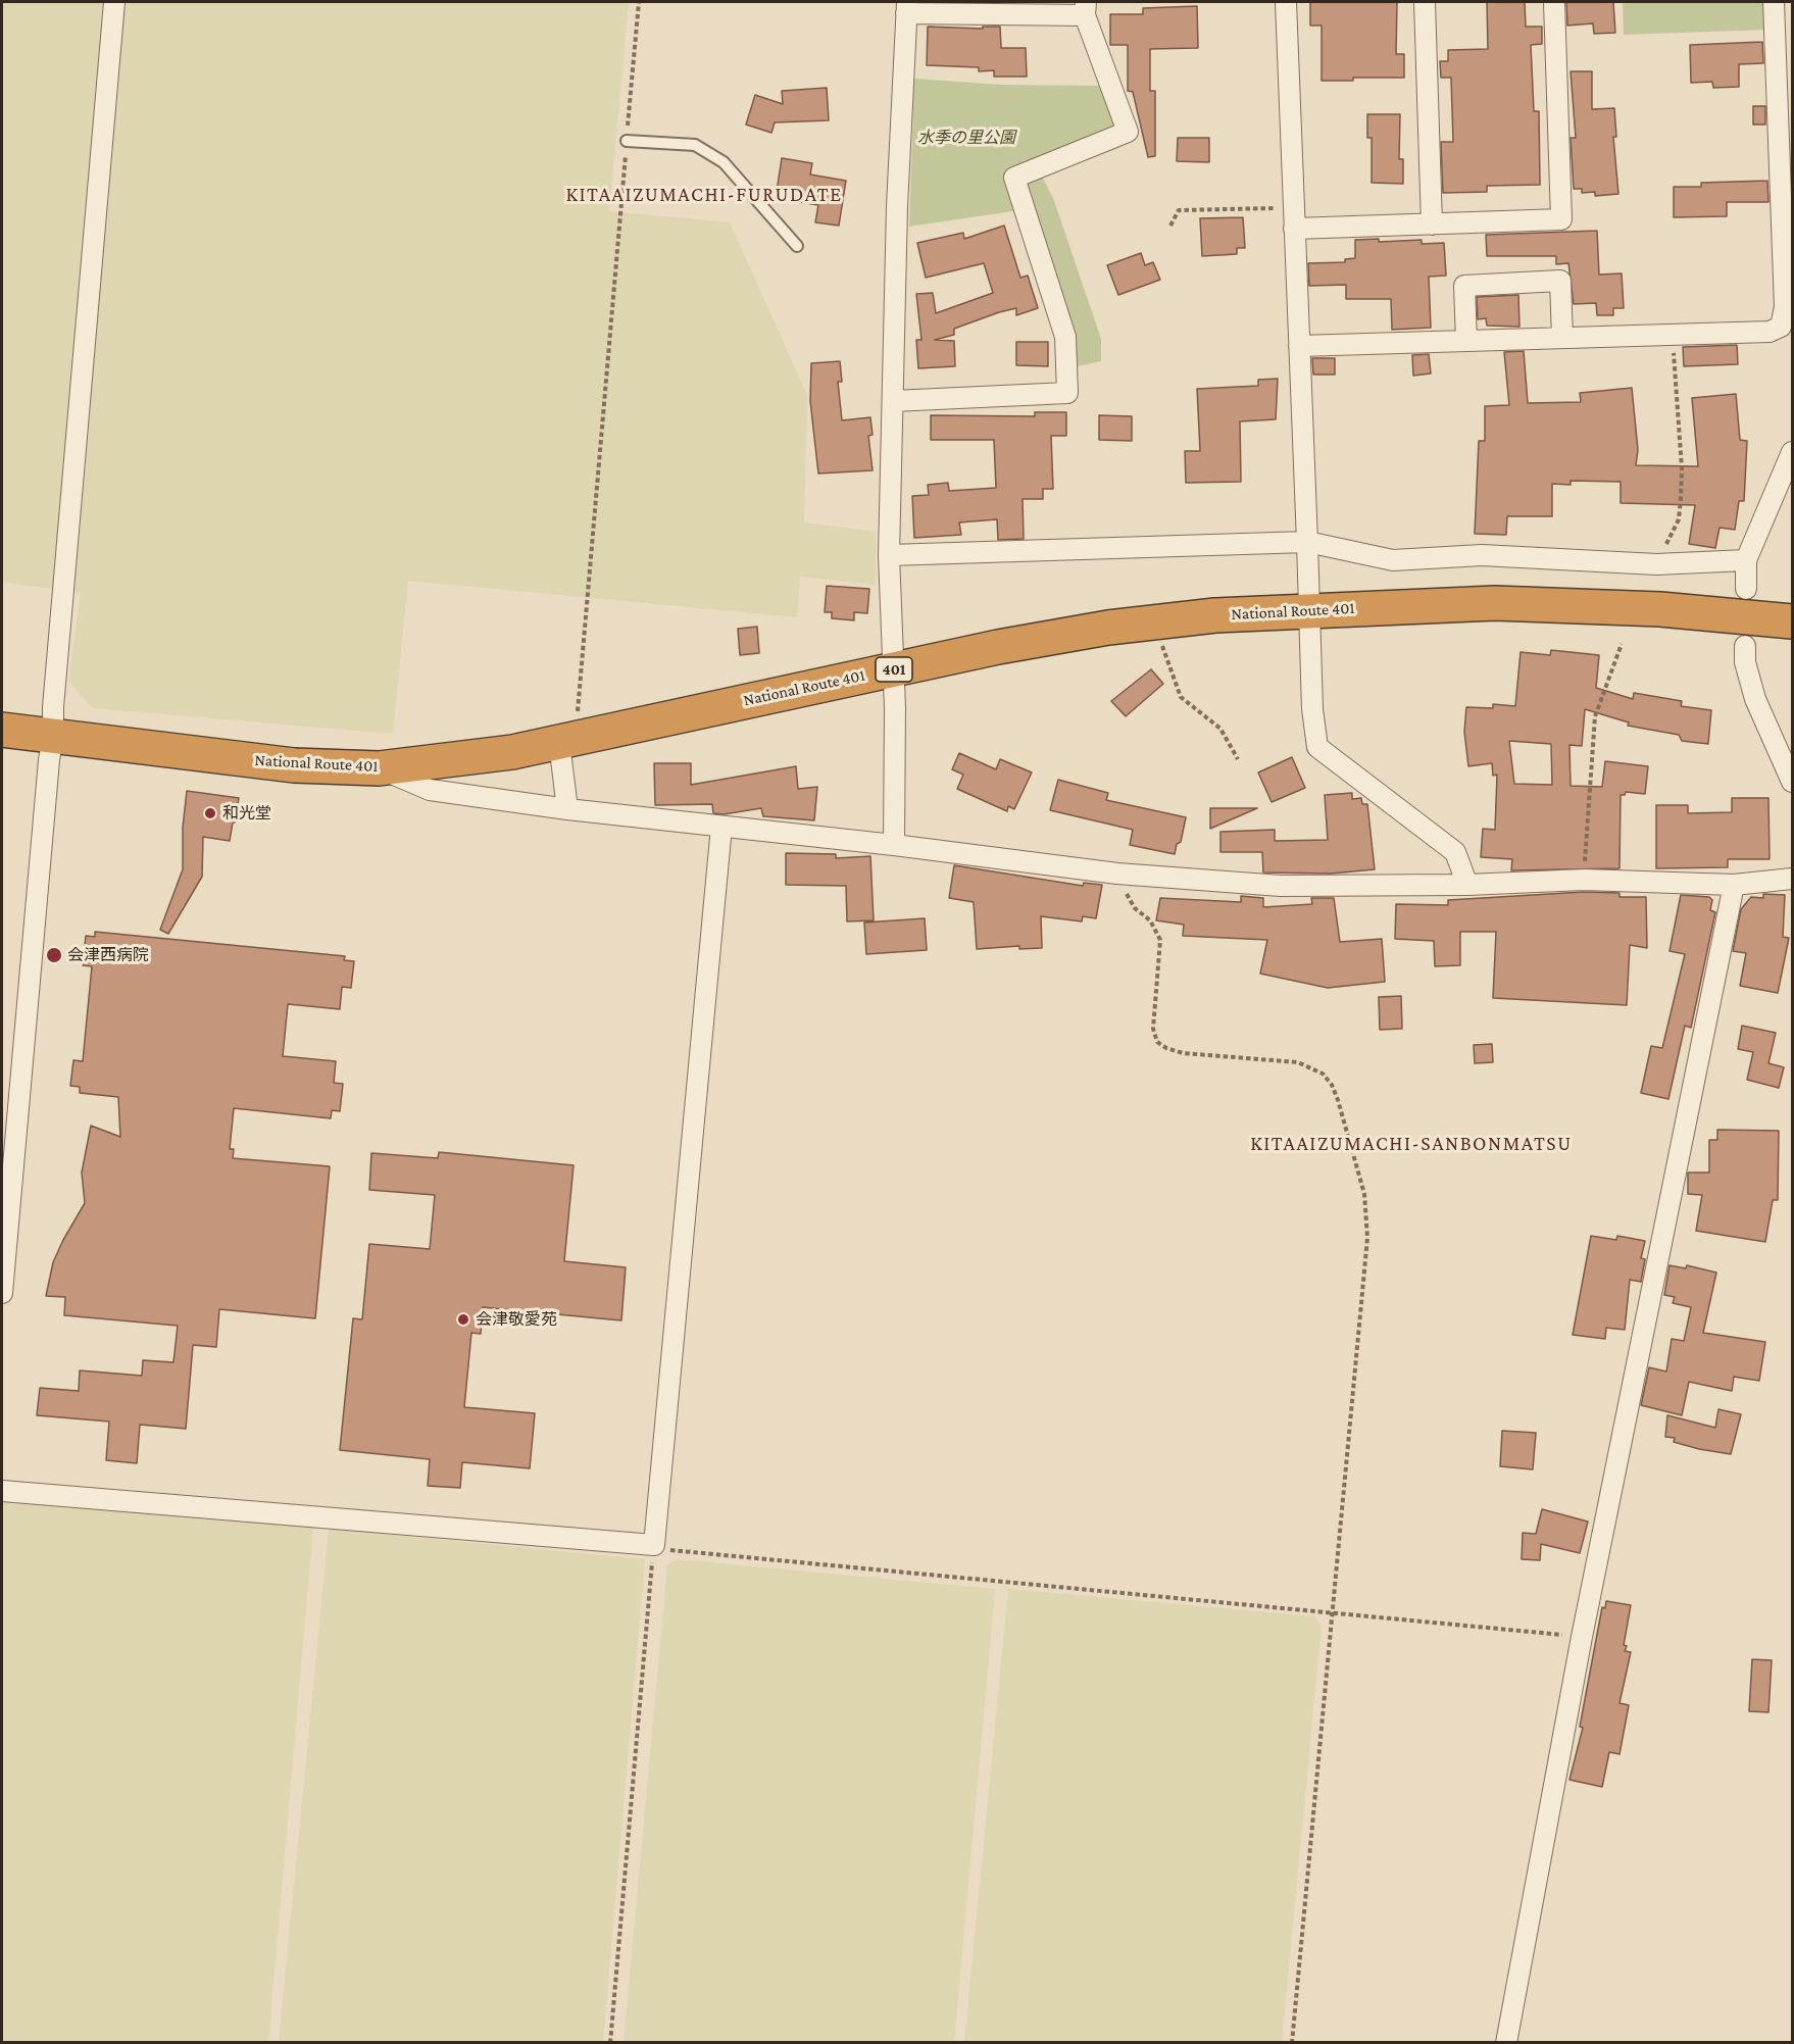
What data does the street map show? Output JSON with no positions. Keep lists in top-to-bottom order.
{
  "streets": {
    "highway": ["National Route 401", "401"]
  },
  "districts": ["KITAAIZUMACHI-FURUDATE", "KITAAIZUMACHI-SANBONMATSU"],
  "parks": ["水季の里公園"],
  "places": ["和光堂", "会津西病院", "会津敬愛苑"]
}
